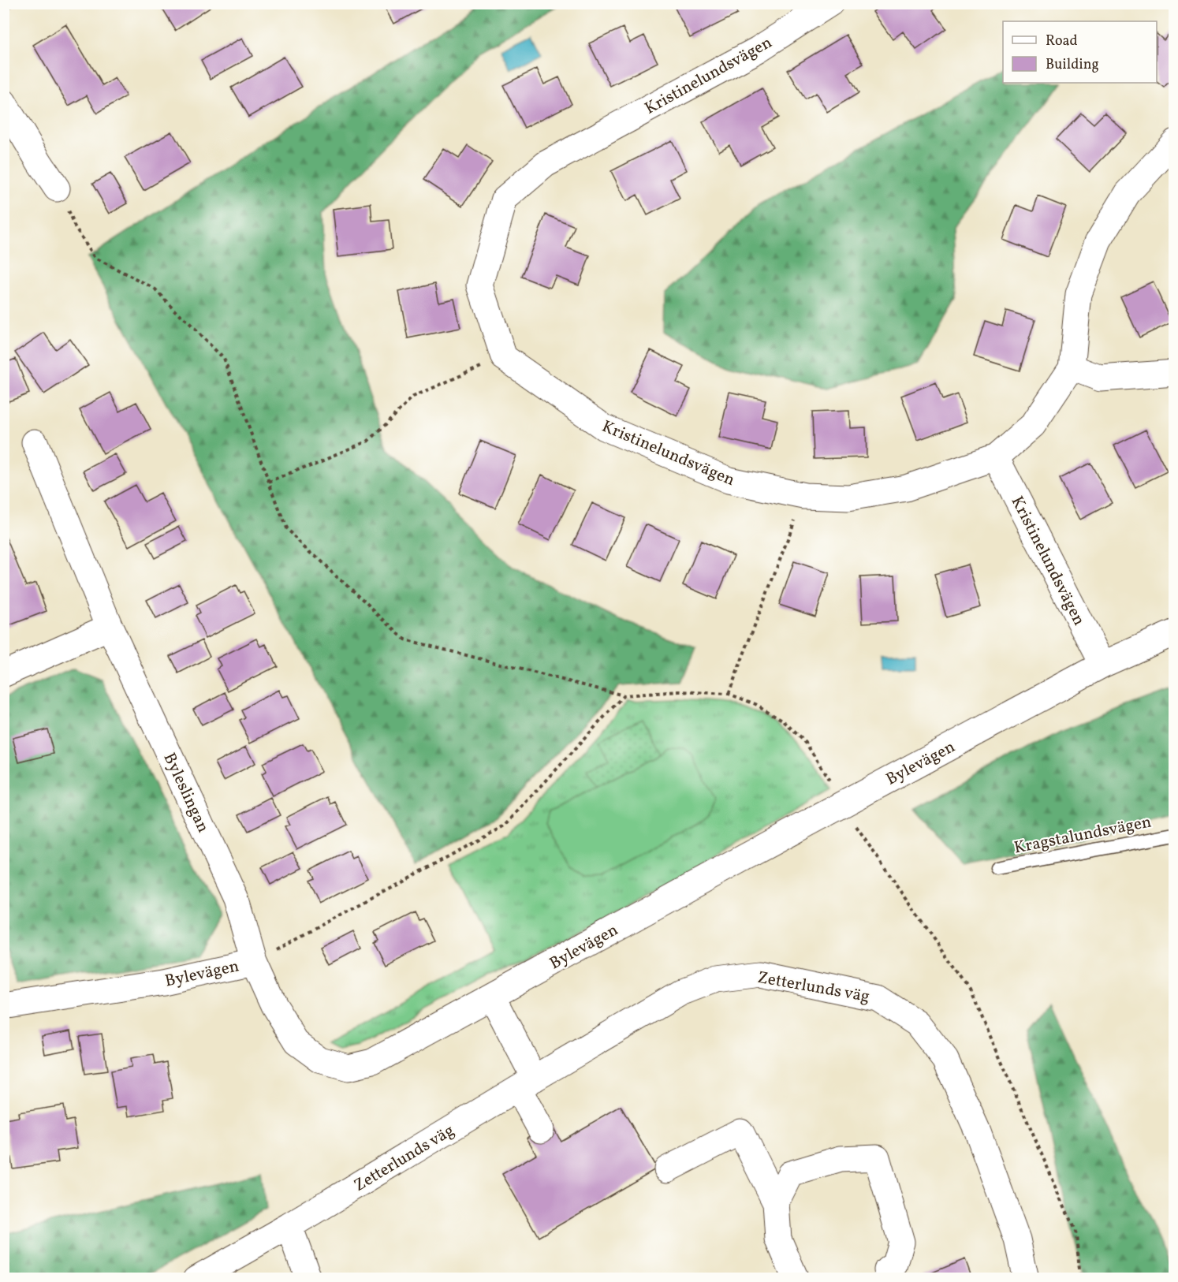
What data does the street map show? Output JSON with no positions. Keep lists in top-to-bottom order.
{
  "streets": {
    "street": [
      "Kristinelundsvägen",
      "Bylevägen",
      "Byleslingan",
      "Zetterlunds väg"
    ],
    "lane": ["Kragstalundsvägen"]
  },
  "crossings": [
    ["Kristinelundsvägen", "Bylevägen"],
    ["Bylevägen", "Byleslingan"]
  ],
  "legend": ["Road", "Building"]
}
